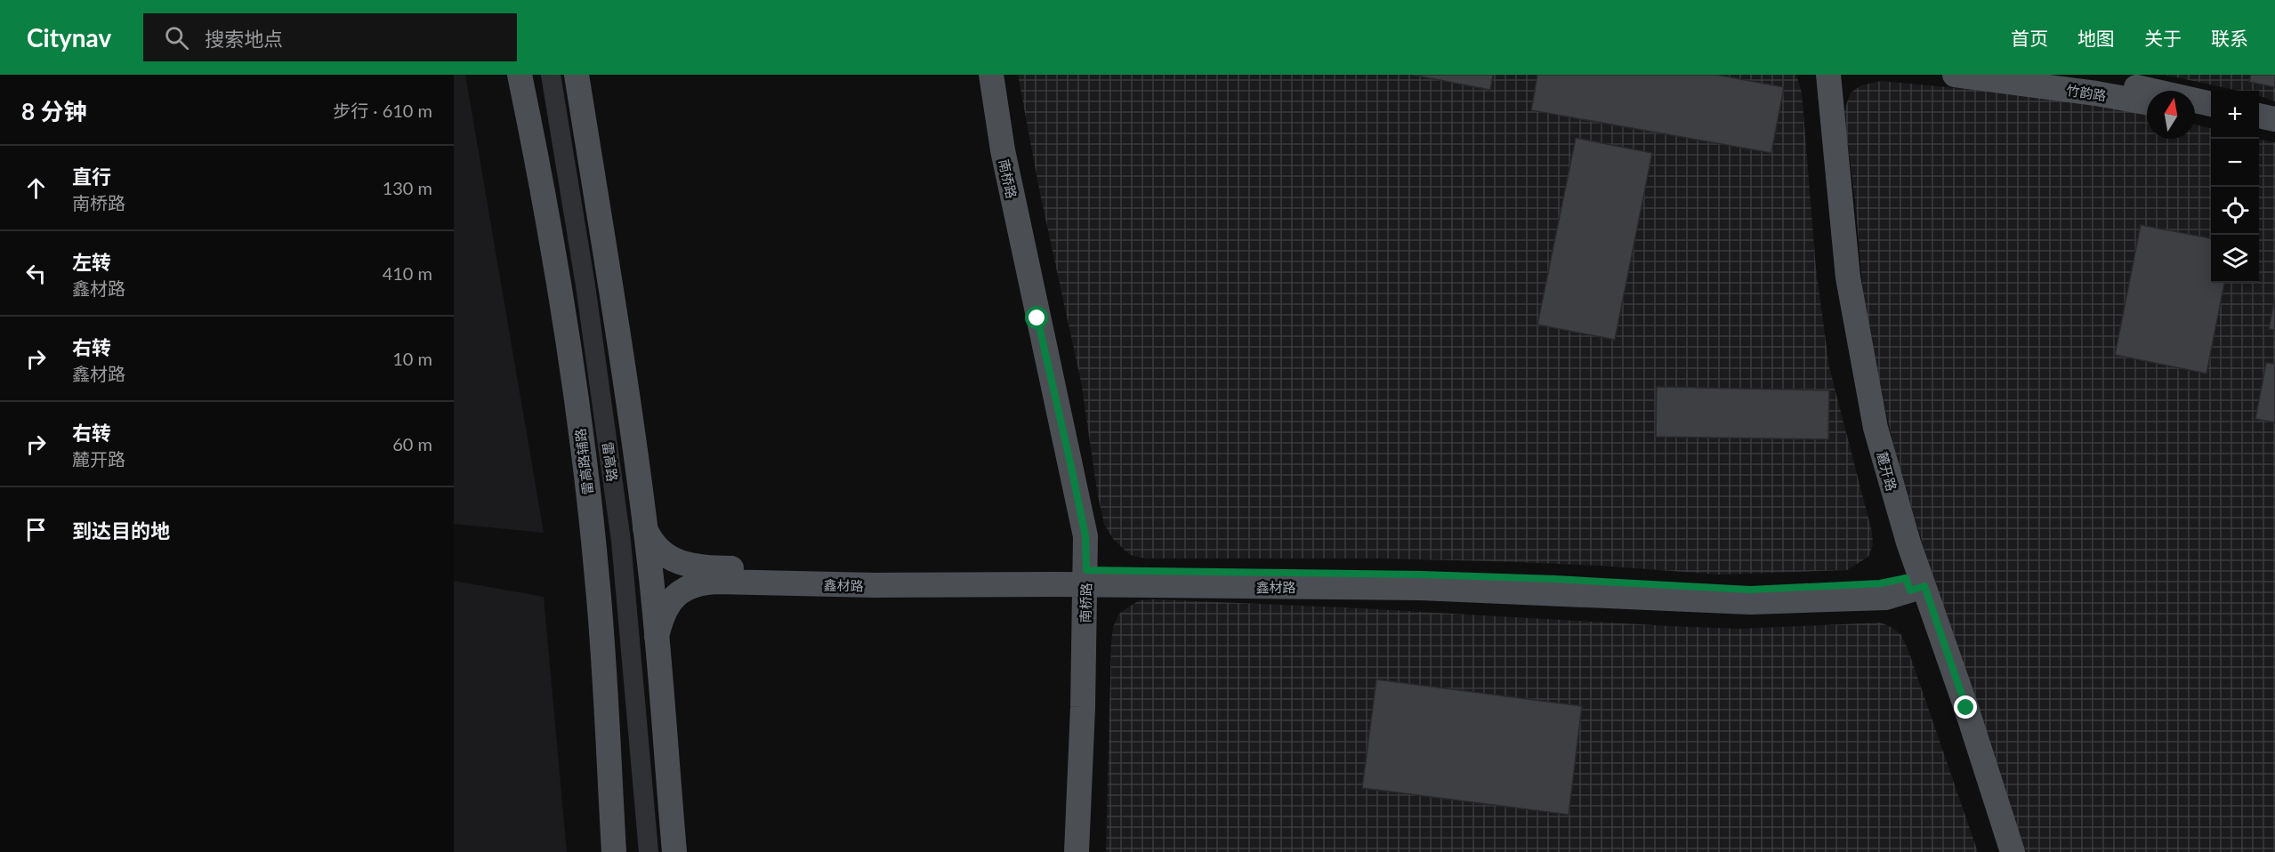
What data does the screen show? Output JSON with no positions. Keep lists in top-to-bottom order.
{
  "streets": {
    "main road": [
      "竹韵路",
      "南桥路",
      "雷高路辅路",
      "麓开路",
      "鑫材路"
    ],
    "street": ["雷高路"]
  },
  "crossings": [
    ["南桥路", "鑫材路"],
    ["麓开路", "鑫材路"]
  ],
  "north": "top",
  "page": {
    "header": "Citynav",
    "search": "搜索地点",
    "nav": [
      "首页",
      "地图",
      "关于",
      "联系"
    ],
    "heading": ["8 分钟", "步行 · 610 m"],
    "map_buttons": ["+", "−"],
    "list": [
      ["直行", "南桥路", "130 m"],
      ["左转", "鑫材路", "410 m"],
      ["右转", "鑫材路", "10 m"],
      ["右转", "麓开路", "60 m"],
      "到达目的地"
    ]
  }
}
